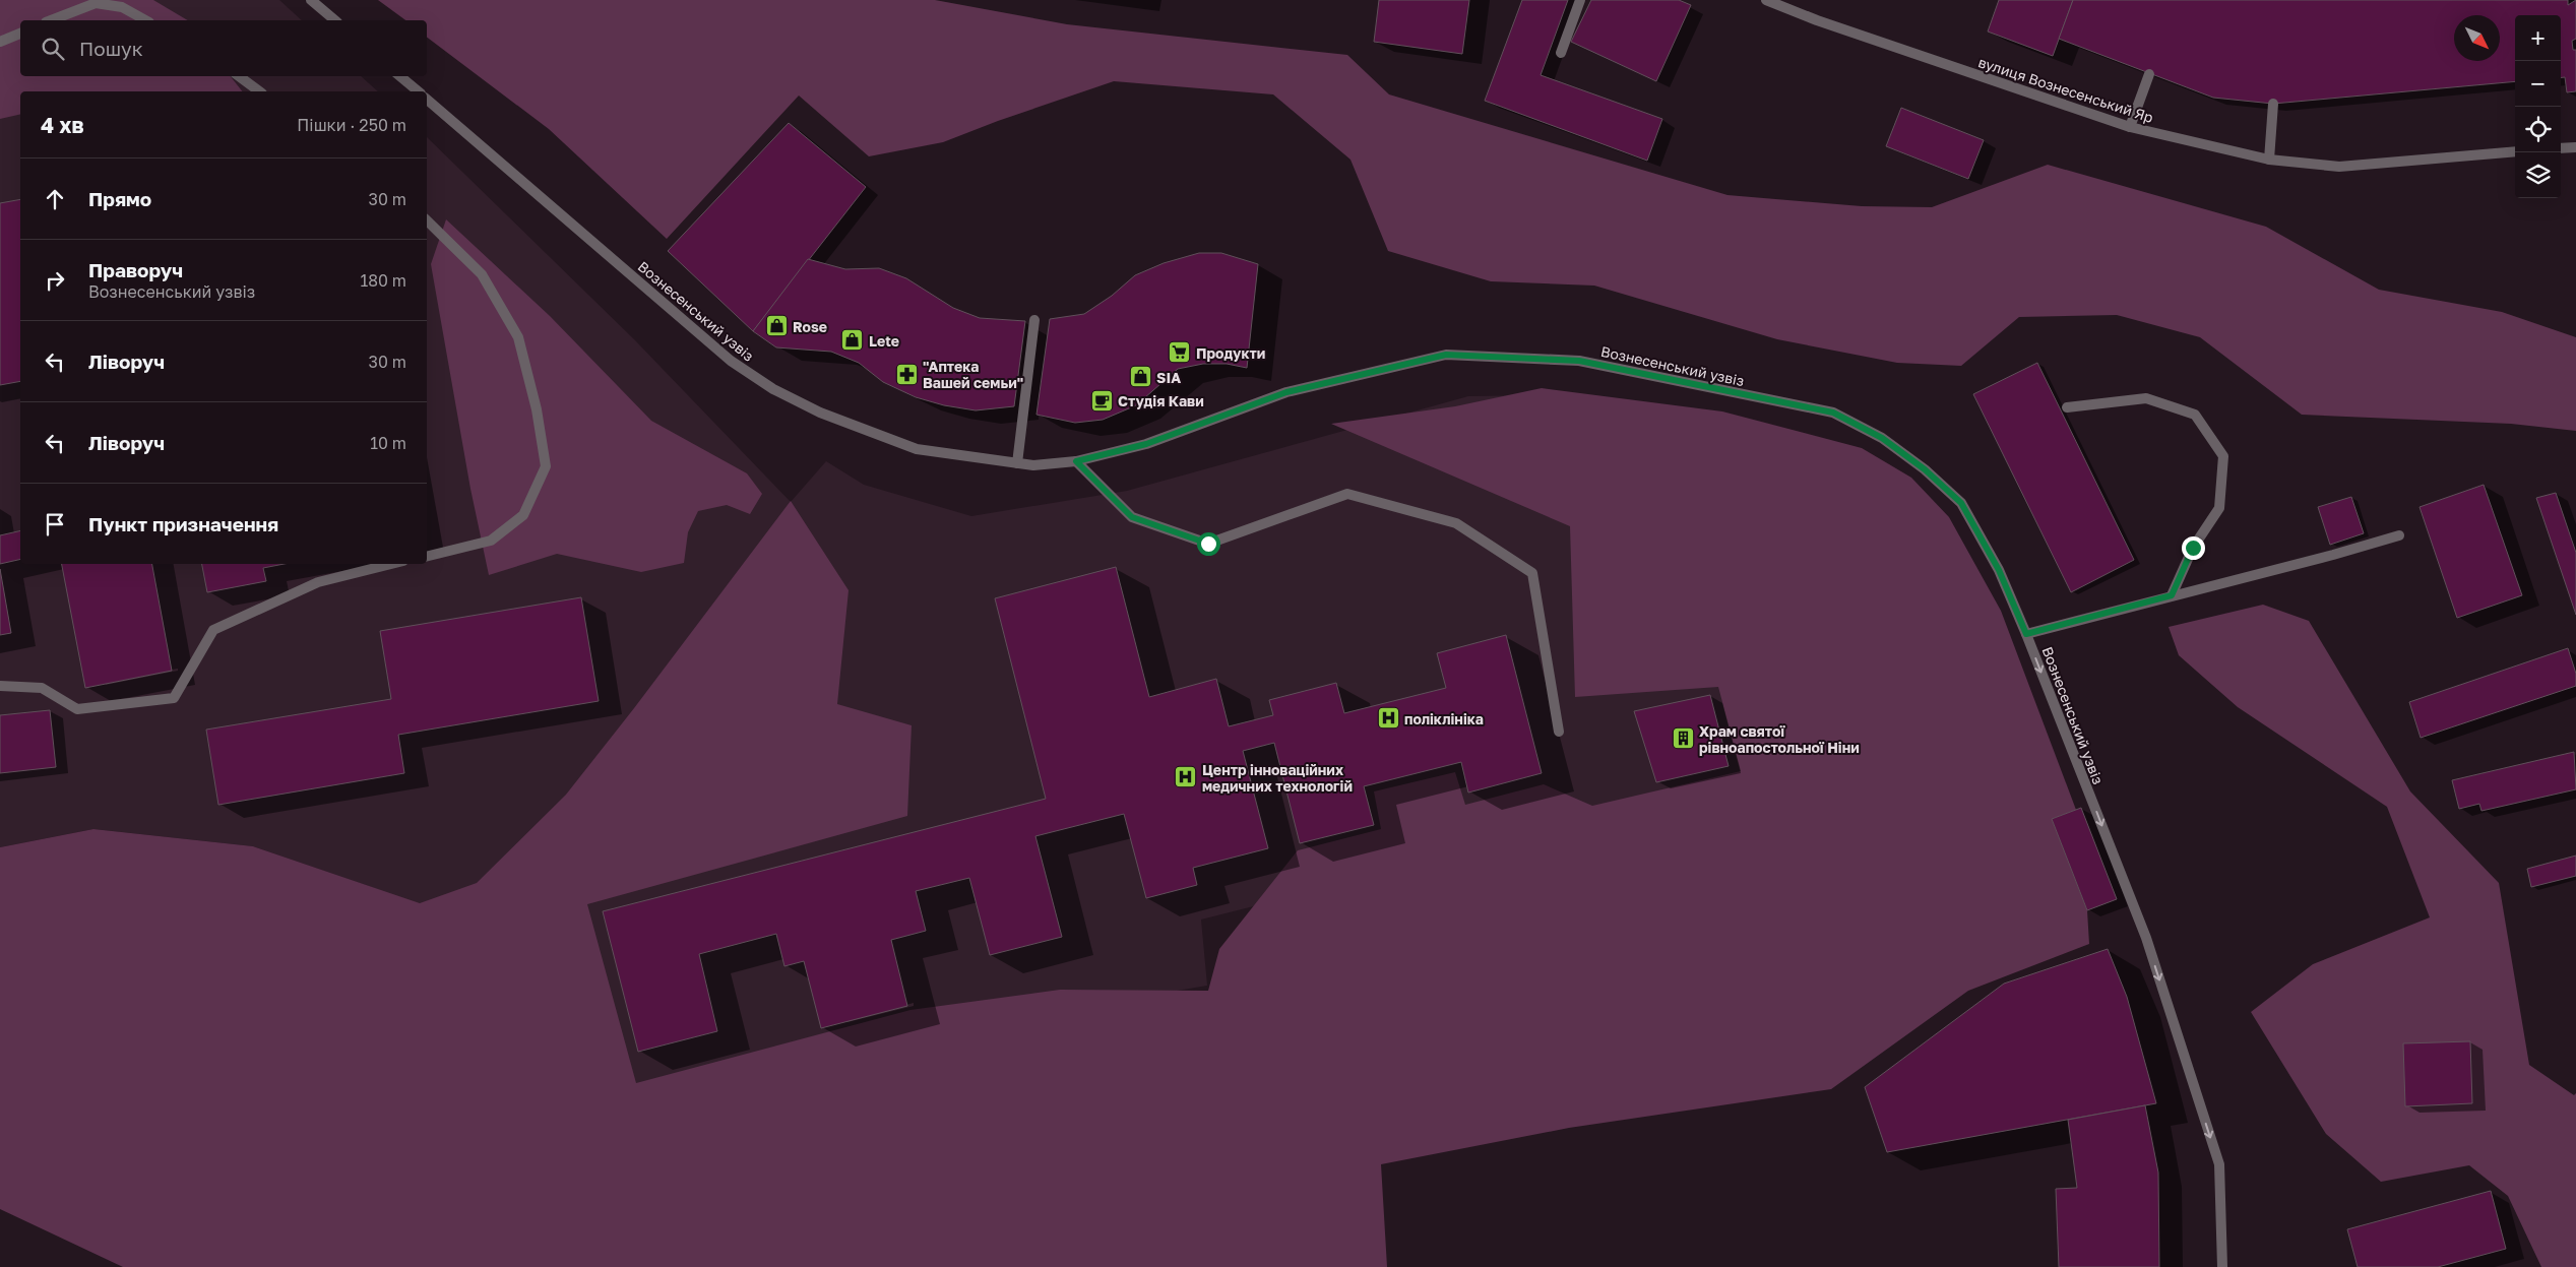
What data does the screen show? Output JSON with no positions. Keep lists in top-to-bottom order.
{
  "streets": {
    "street": ["вулиця Вознесенський Яр", "Вознесенський узвіз"]
  },
  "places": {
    "shop": ["Rose", "Lete", "SIA"],
    "supermarket": ["Продукти"],
    "pharmacy": ["\"Аптека Вашей семьи\""],
    "cafe": ["Студія Кави"],
    "hospital": ["поліклініка", "Центр інноваційних медичних технологій"],
    "building": ["Храм святої рівноапостольної Ніни"]
  },
  "north": "bottom right",
  "page": {
    "map_buttons": ["+", "−"],
    "search": "Пошук",
    "heading": ["4 хв", "Пішки · 250 m"],
    "list": [
      ["Прямо", "30 m"],
      ["Праворуч", "Вознесенський узвіз", "180 m"],
      ["Ліворуч", "30 m"],
      ["Ліворуч", "10 m"],
      "Пункт призначення"
    ]
  }
}
